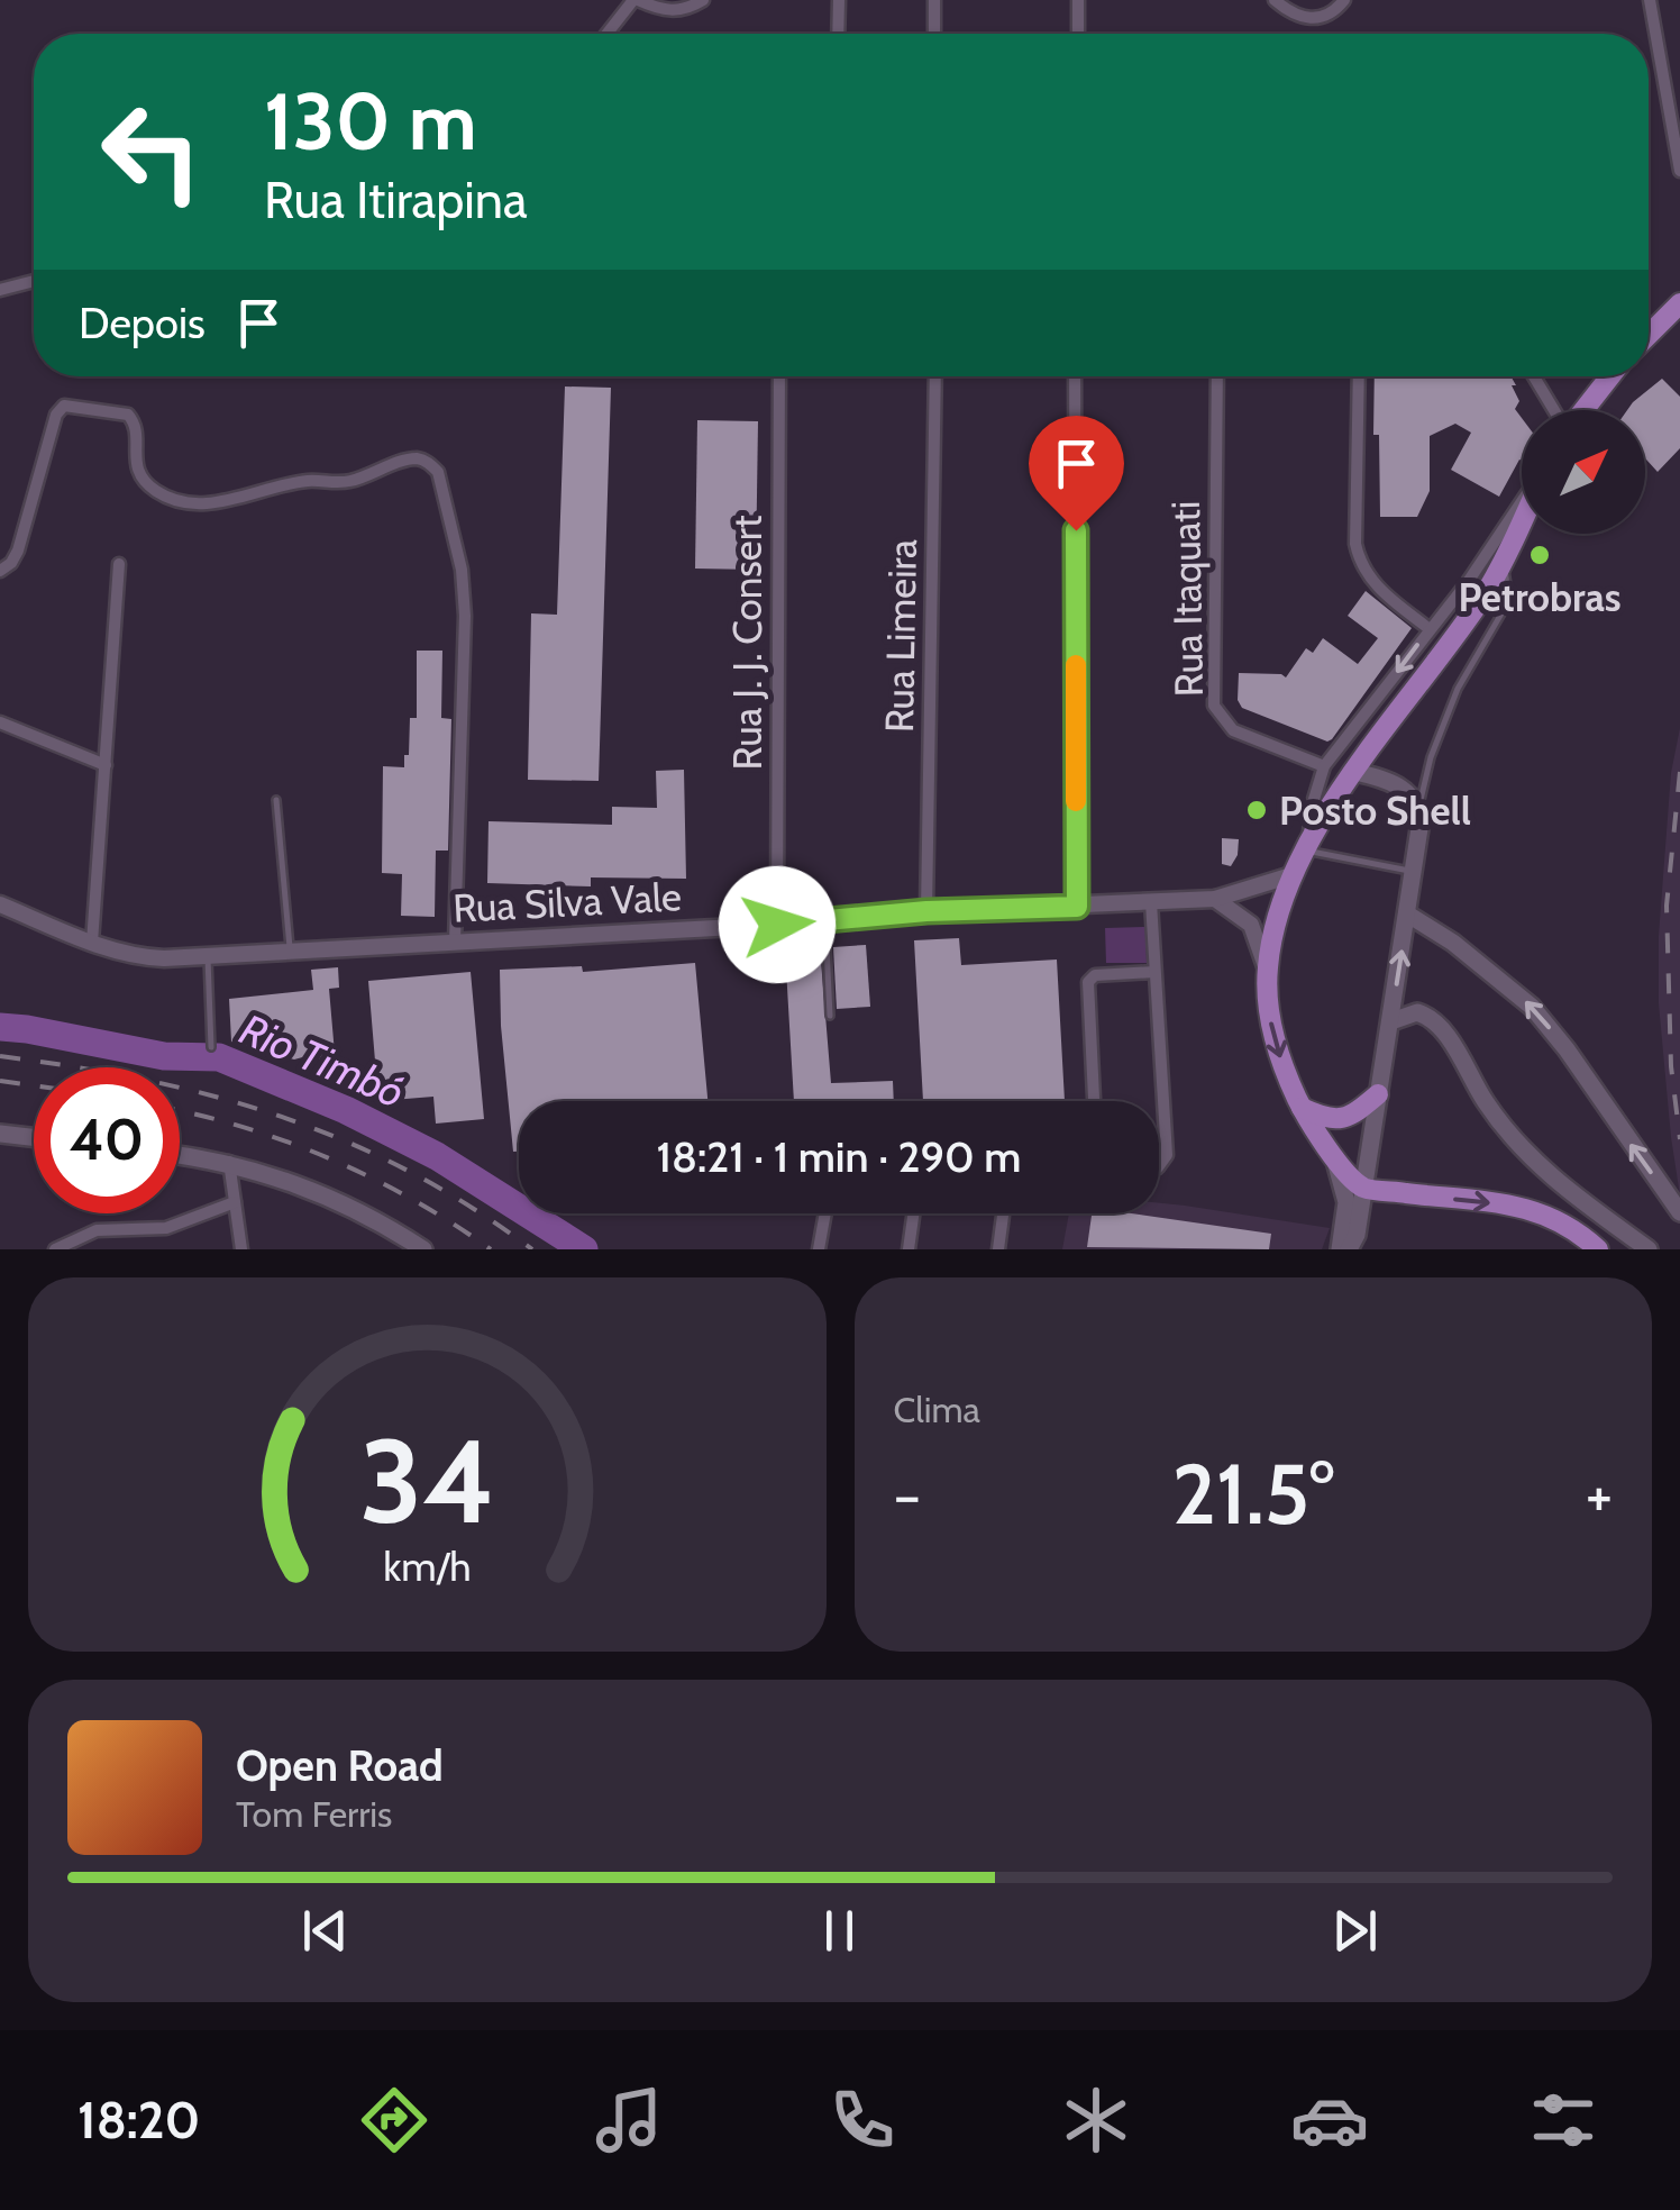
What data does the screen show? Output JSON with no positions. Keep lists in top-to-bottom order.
{
  "streets": {
    "street": [
      "Rua Itaquati",
      "Rua Limeira",
      "Rua J. J. Consert",
      "Rua Silva Vale"
    ]
  },
  "crossings": [
    ["Rua Limeira", "Rua Silva Vale"],
    ["Rua J. J. Consert", "Rua Silva Vale"]
  ],
  "water": ["Rio Timbó"],
  "places": ["Petrobras", "Posto Shell"],
  "north": "top right",
  "page": {
    "turn": ["130 m", "Rua Itirapina"],
    "then": "Depois",
    "limit": "40",
    "trip": "18:21 · 1 min · 290 m",
    "tile": "Clima",
    "heat": ["−", "21.5°", "+"],
    "song": ["Open Road", "Tom Ferris"],
    "tabs": "18:20",
    "gauge": ["34", "km/h"]
  }
}
